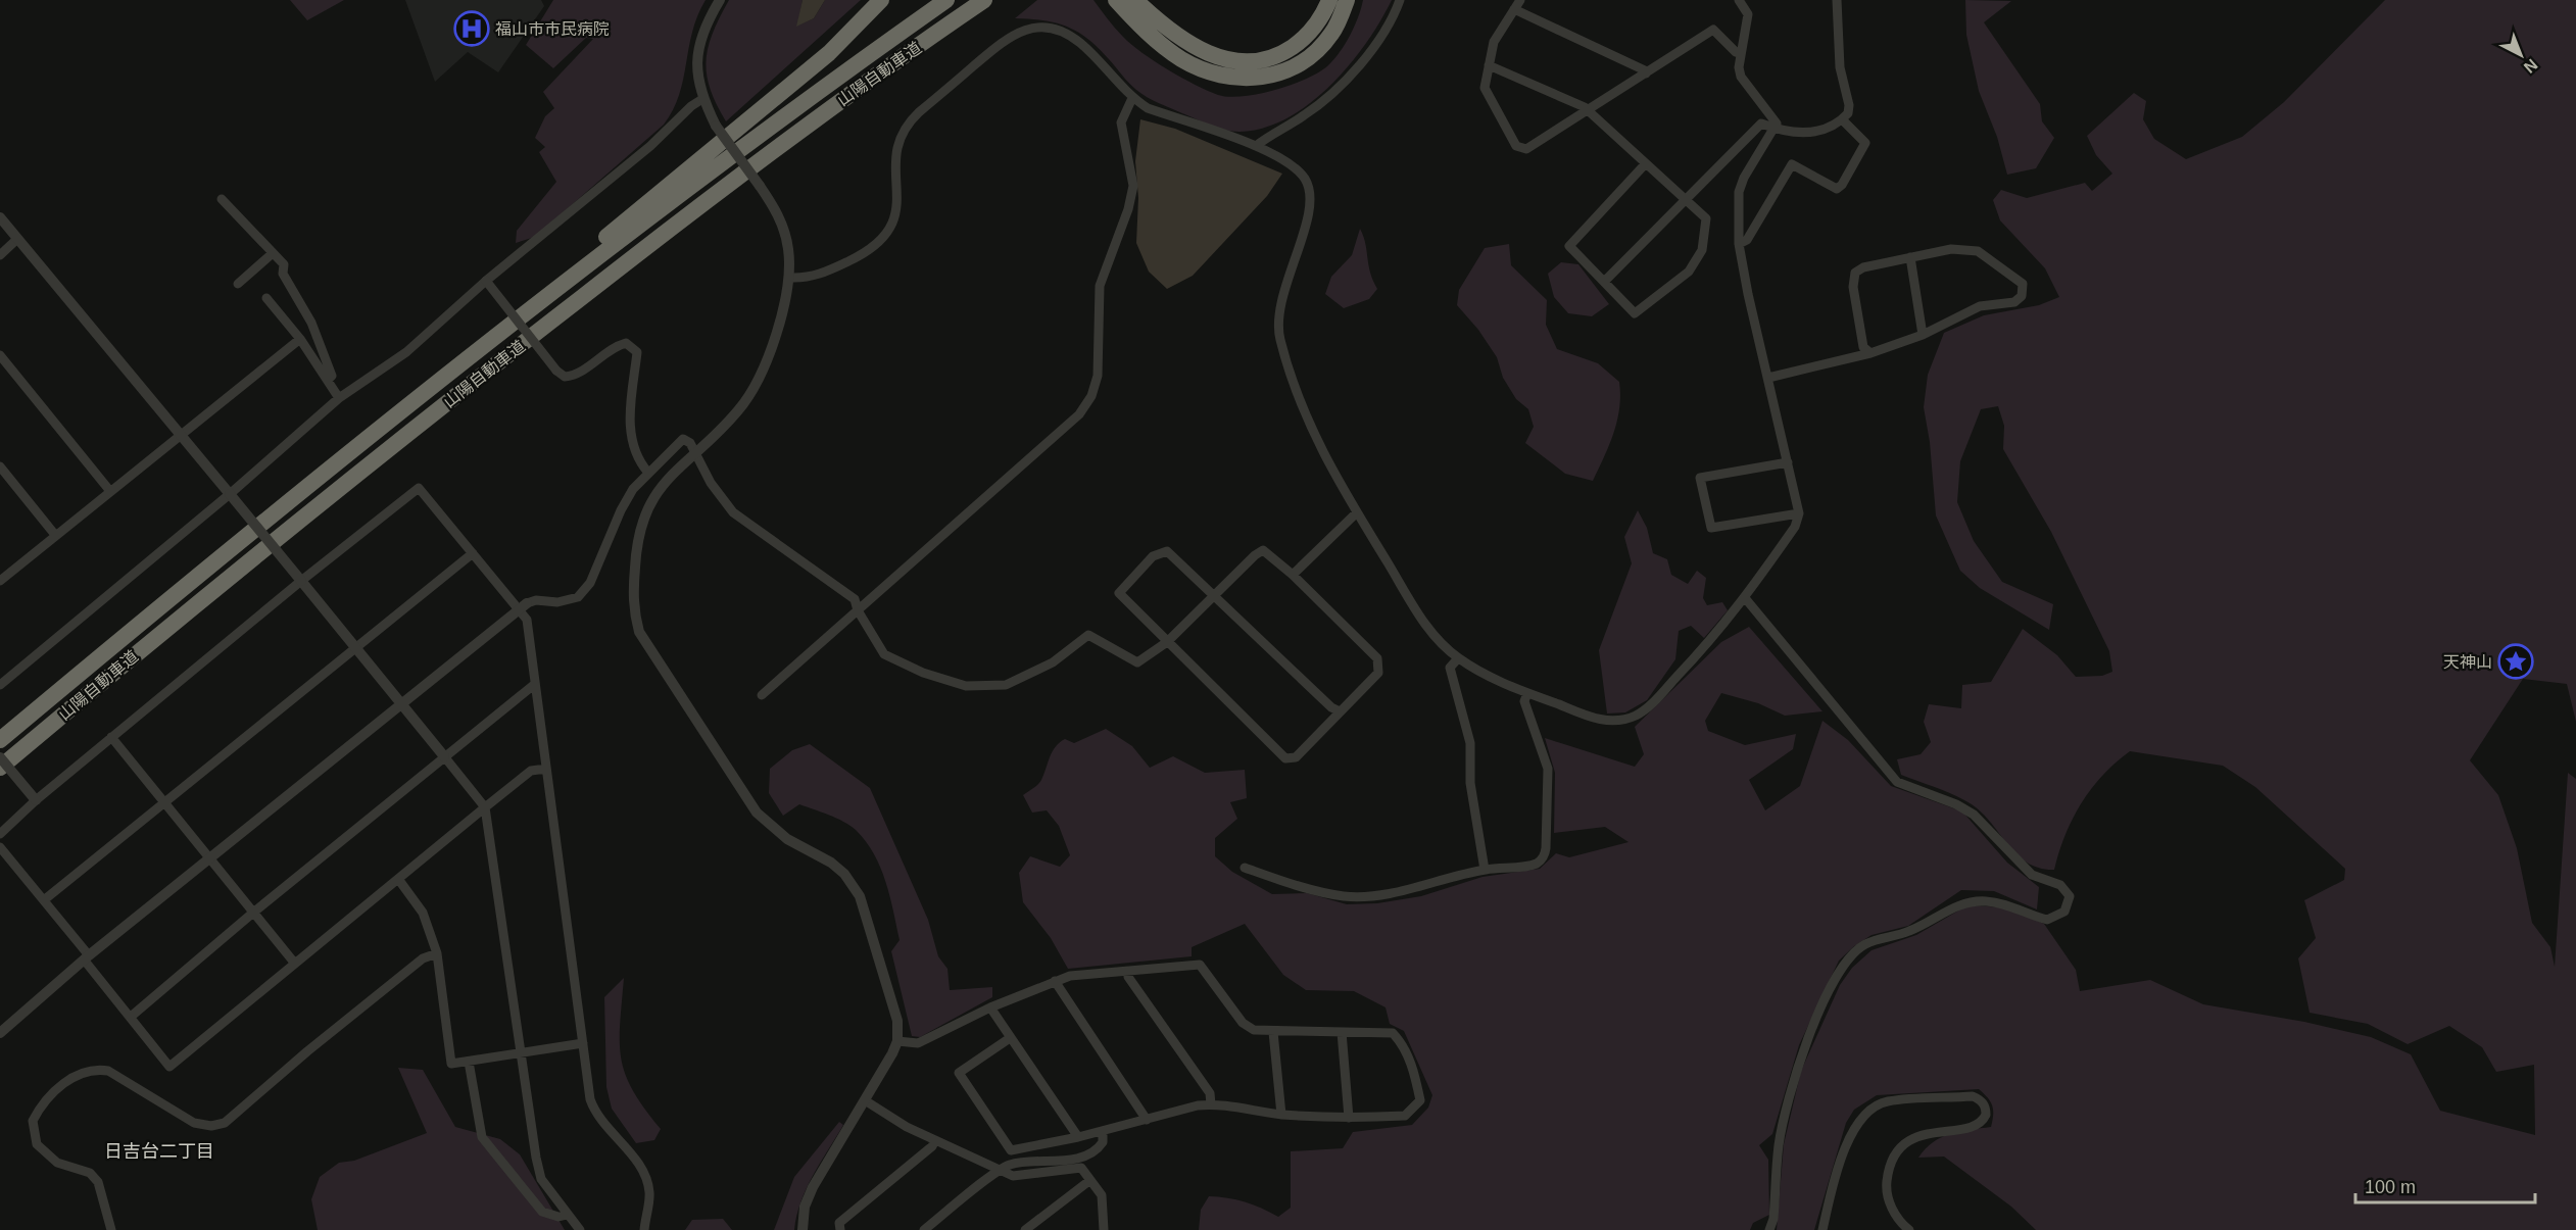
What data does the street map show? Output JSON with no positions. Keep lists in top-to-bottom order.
{
  "streets": {
    "highway": ["山陽自動車道"]
  },
  "districts": ["日吉台二丁目"],
  "places": {
    "hospital": ["福山市市民病院"],
    "place": ["天神山"]
  },
  "scale_bar": "100 m",
  "north": "bottom right"
}
